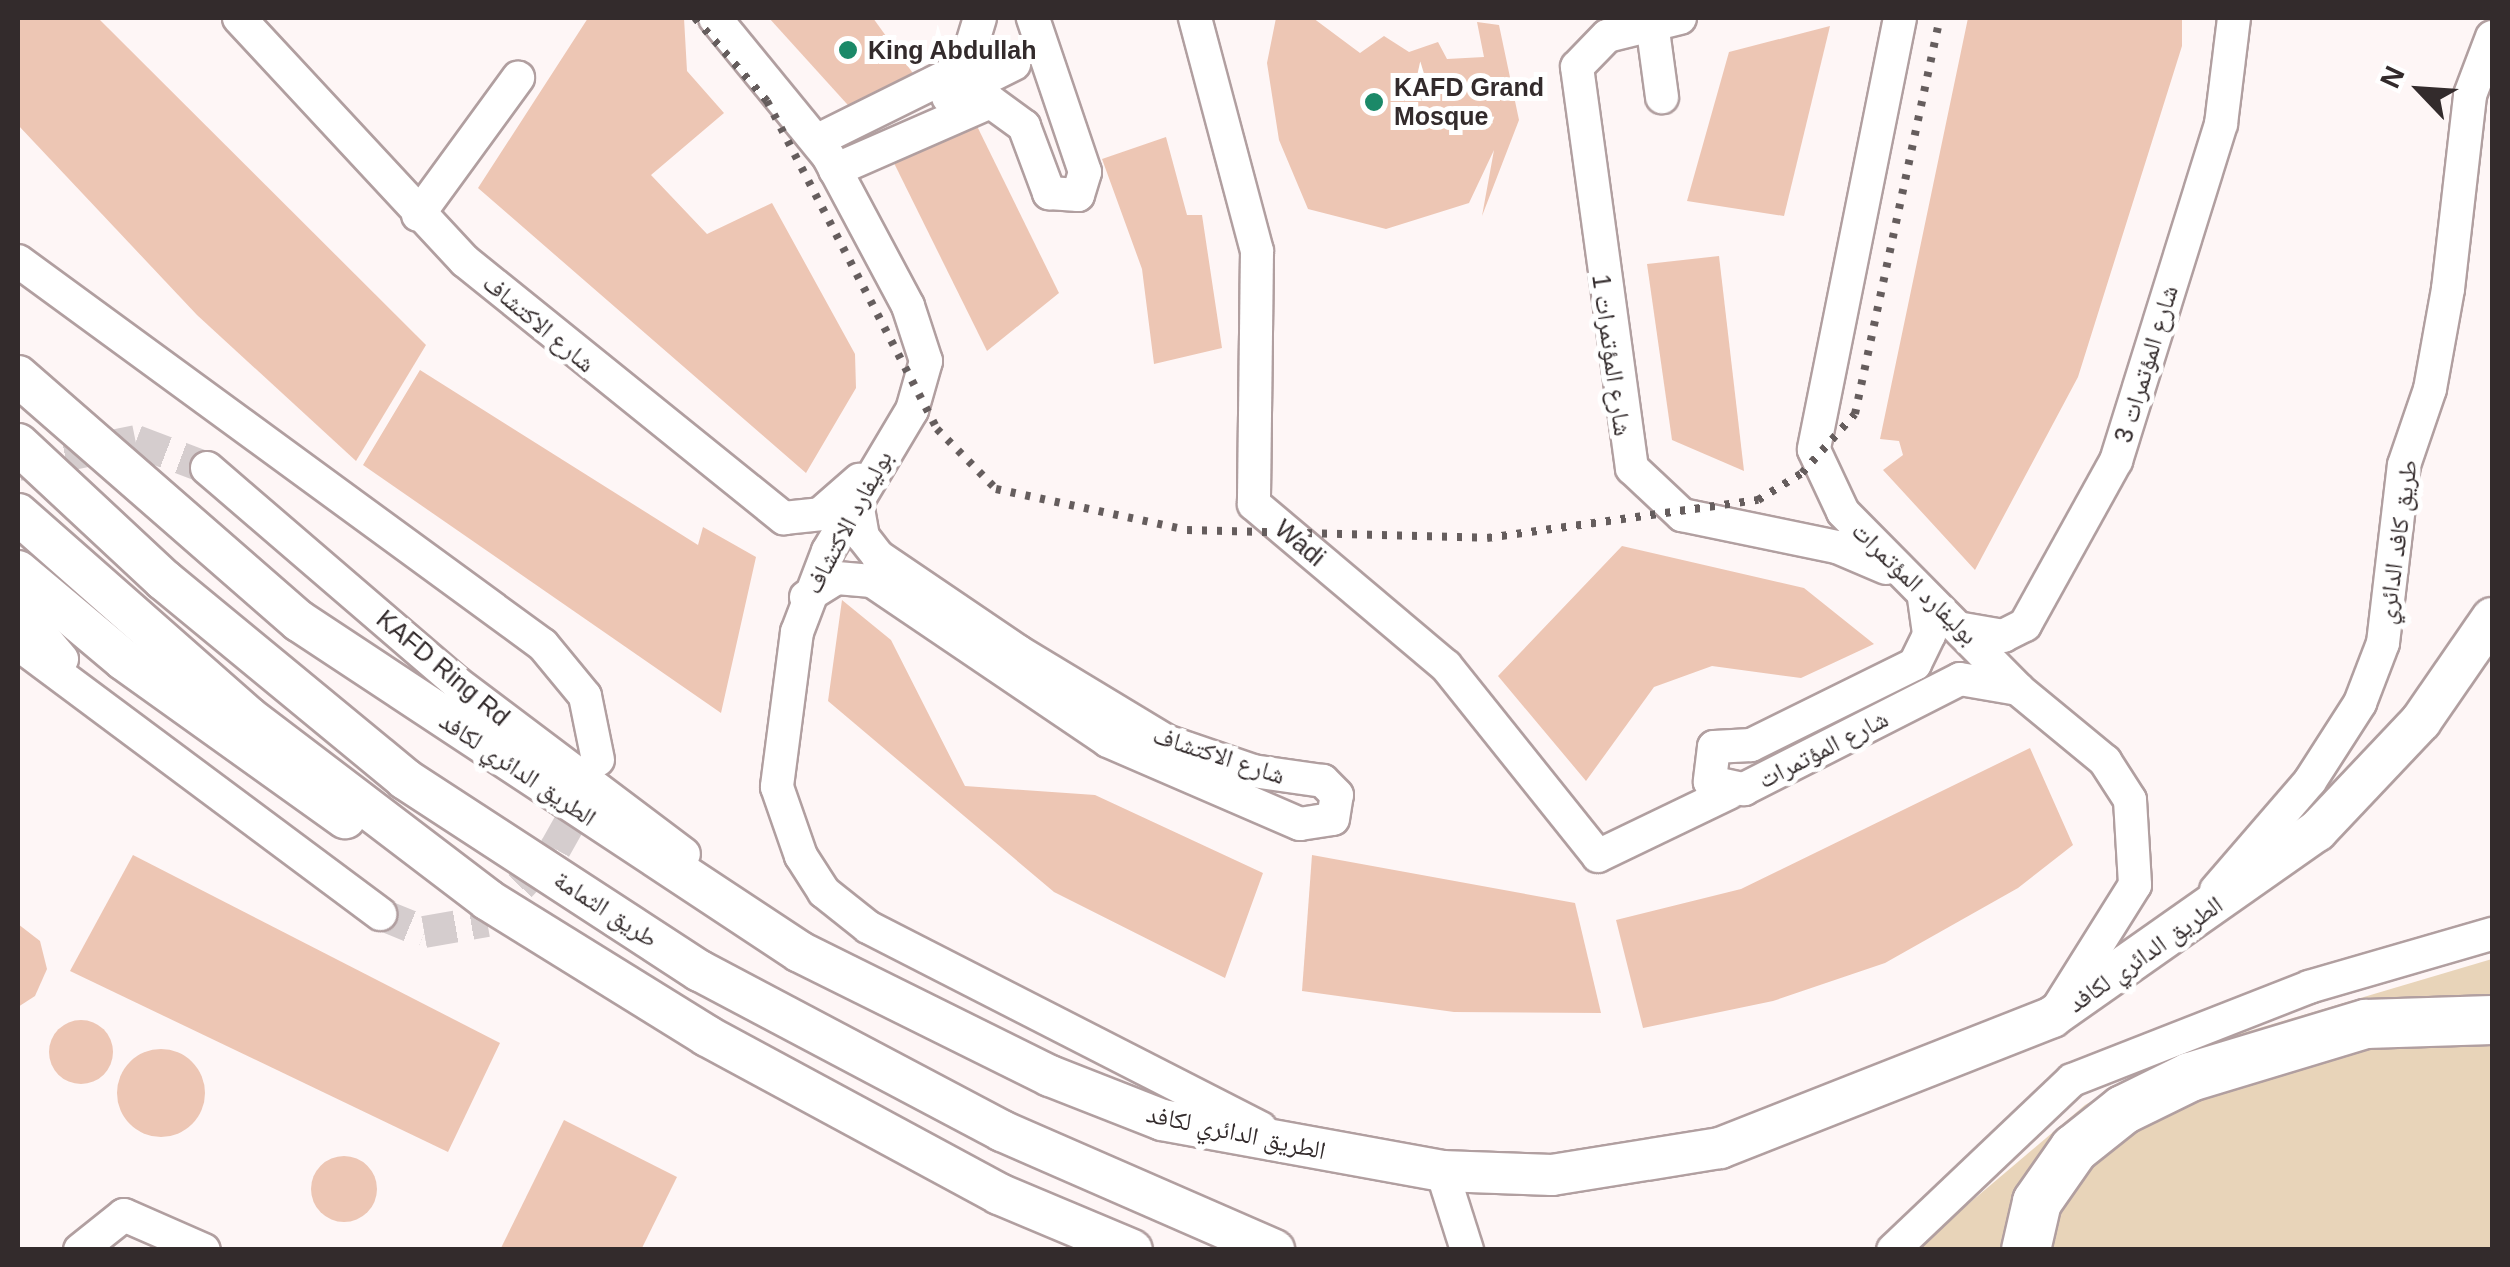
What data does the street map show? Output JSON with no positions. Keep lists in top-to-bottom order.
{
  "streets": {
    "main road": ["الطريق الدائري لكافد", "طريق الثمامة"],
    "street": [
      "شارع الاكتشاف",
      "شارع المؤتمرات 1",
      "شارع المؤتمرات 3",
      "بوليفارد الاكتشاف",
      "طريق كافد الدائري",
      "Wadi",
      "بوليفارد المؤتمرات",
      "KAFD Ring Rd",
      "شارع المؤتمرات"
    ]
  },
  "crossings": [
    ["شارع الاكتشاف", "بوليفارد الاكتشاف"],
    ["شارع المؤتمرات 1", "بوليفارد المؤتمرات"],
    ["شارع المؤتمرات 3", "بوليفارد المؤتمرات"],
    ["بوليفارد الاكتشاف", "الطريق الدائري لكافد"],
    ["طريق كافد الدائري", "الطريق الدائري لكافد"],
    ["Wadi", "شارع المؤتمرات"],
    ["بوليفارد المؤتمرات", "شارع المؤتمرات"],
    ["بوليفارد المؤتمرات", "الطريق الدائري لكافد"],
    ["KAFD Ring Rd", "الطريق الدائري لكافد"]
  ],
  "places": ["King Abdullah", "KAFD Grand Mosque"],
  "north": "top left"
}
